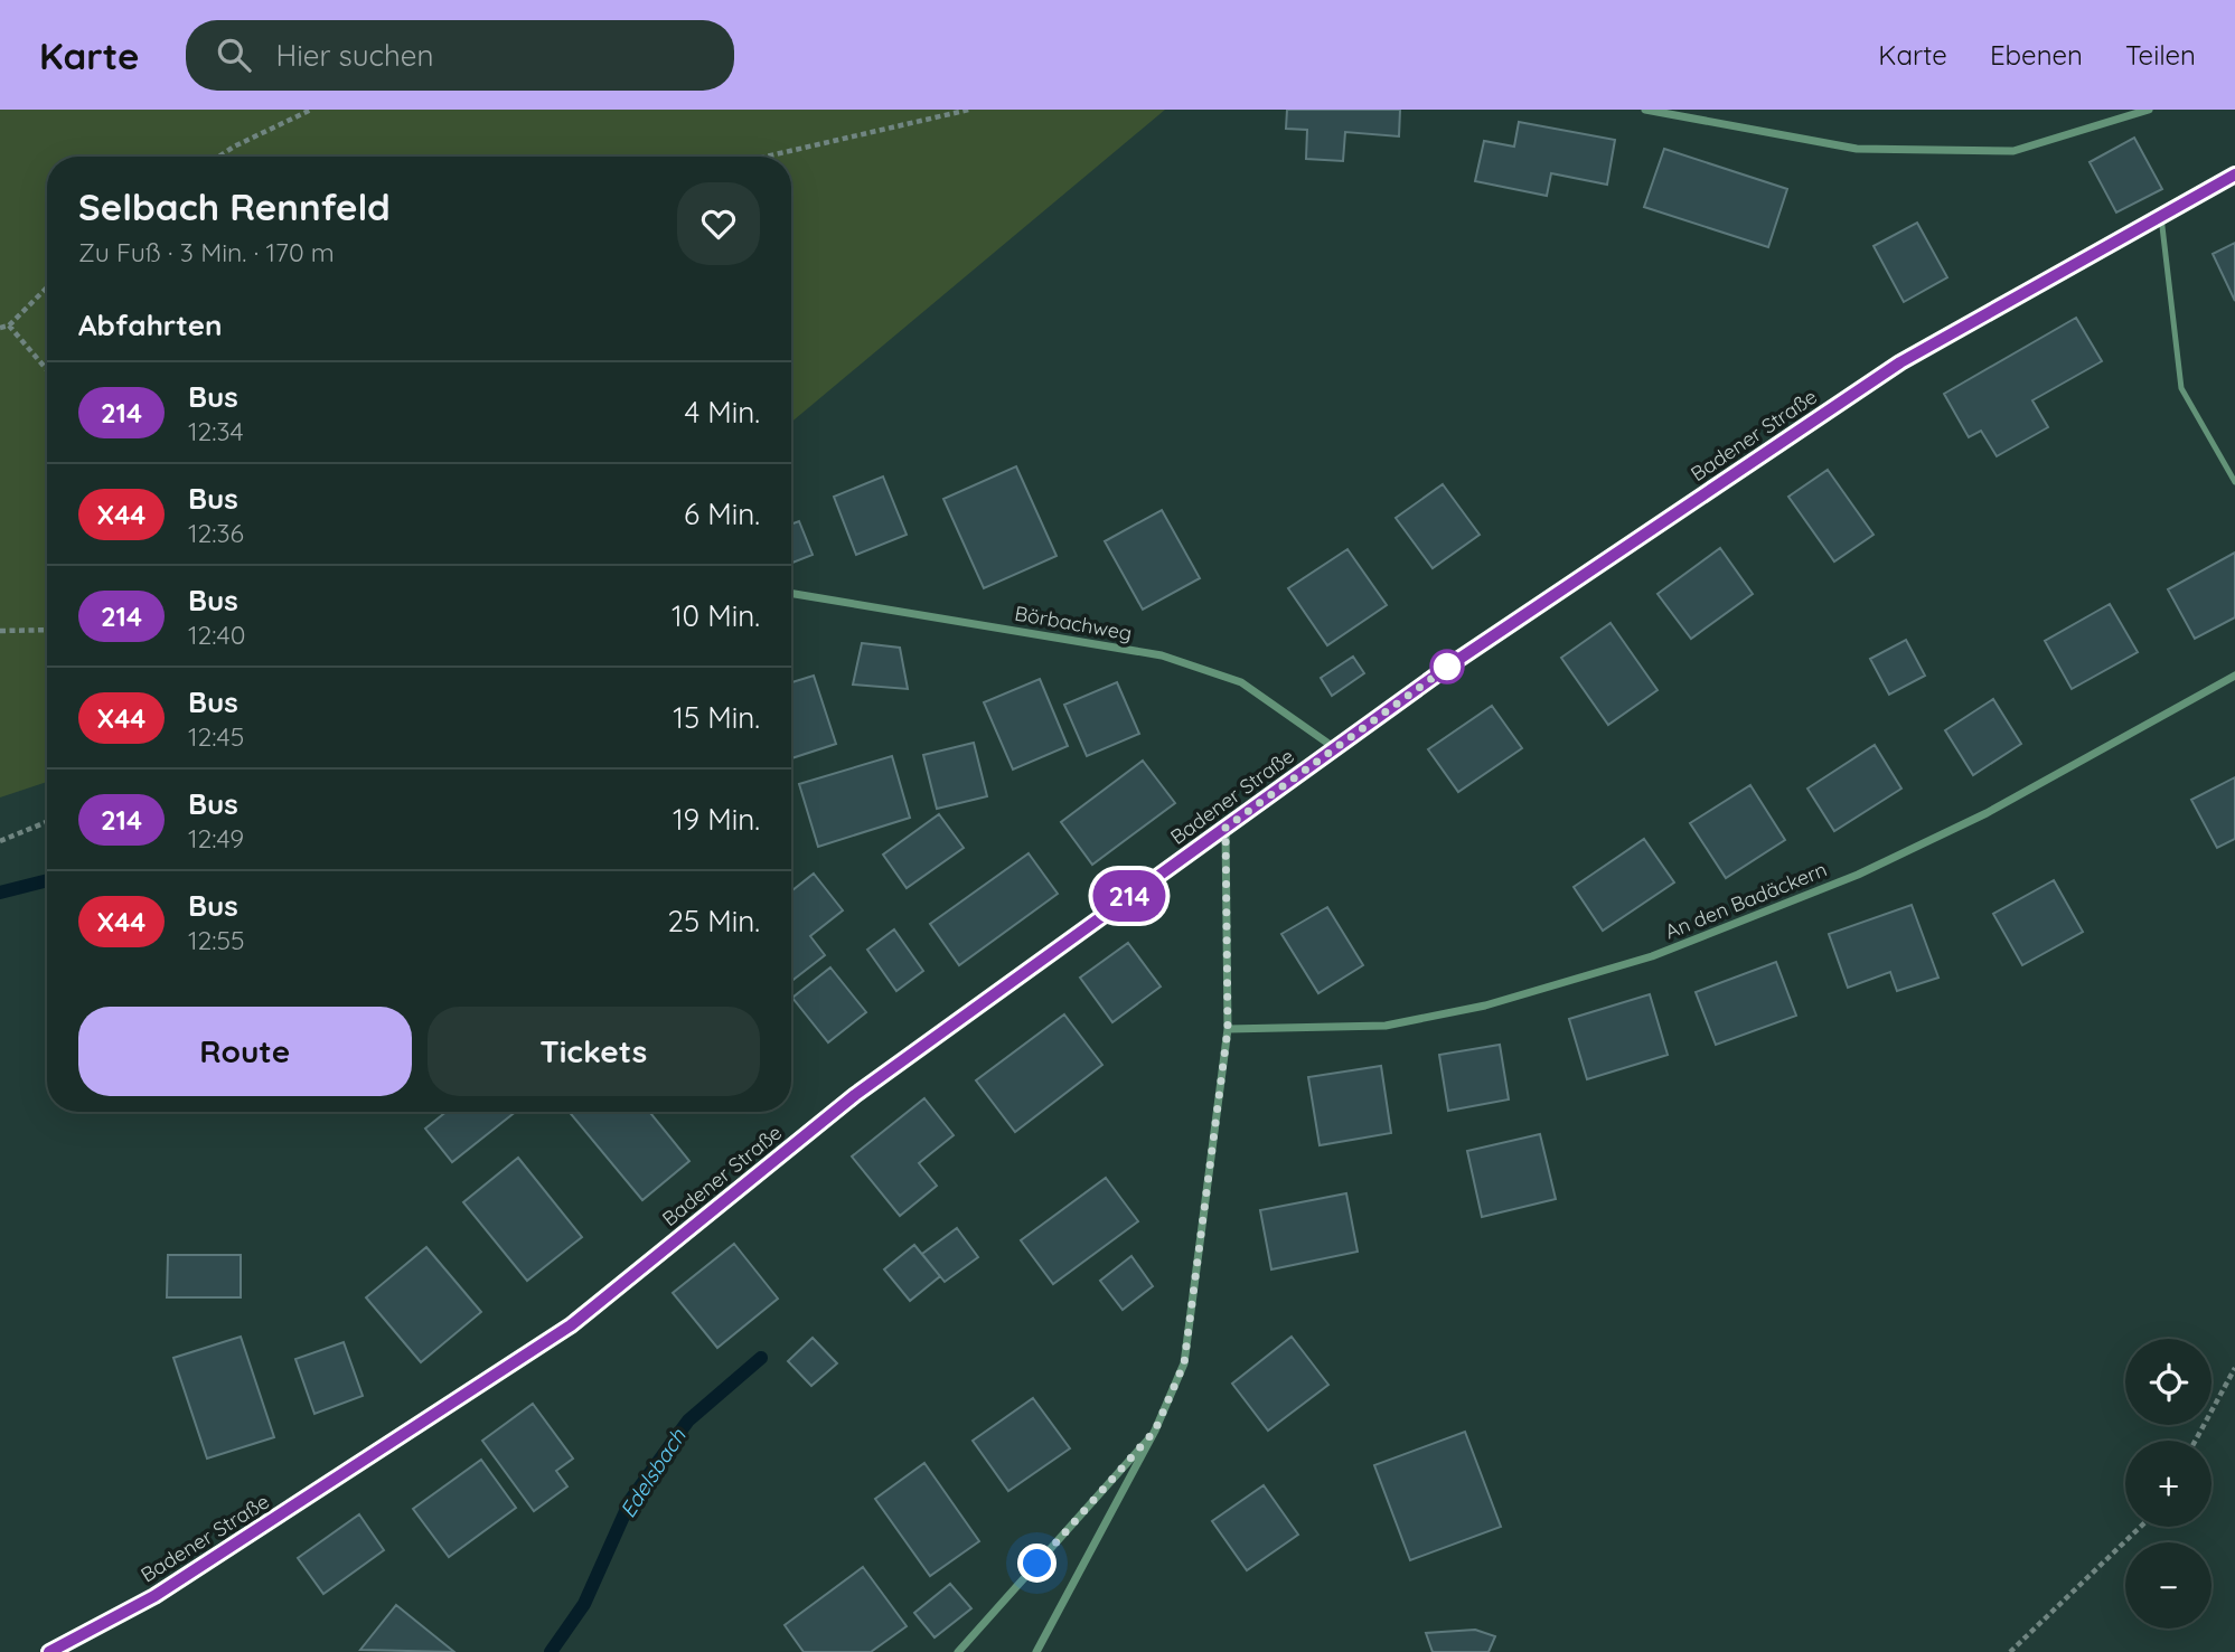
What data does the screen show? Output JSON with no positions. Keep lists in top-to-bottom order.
{
  "streets": {
    "main road": ["Badener Straße"],
    "street": ["Börbachweg", "An den Badäckern"]
  },
  "crossings": [
    ["Badener Straße", "Börbachweg"]
  ],
  "water": ["Edelsbach"],
  "lines": ["bus line 214"],
  "page": {
    "header": "Karte",
    "search": "Hier suchen",
    "nav": ["Karte", "Ebenen", "Teilen"],
    "on_map": "214",
    "heading": [
      ["Selbach Rennfeld", "Zu Fuß · 3 Min. · 170 m"],
      "Abfahrten"
    ],
    "list": [
      {
        "mark": "214",
        "name": "Bus",
        "note": "12:34",
        "value": "4 Min."
      },
      {
        "mark": "X44",
        "name": "Bus",
        "note": "12:36",
        "value": "6 Min."
      },
      {
        "mark": "214",
        "name": "Bus",
        "note": "12:40",
        "value": "10 Min."
      },
      {
        "mark": "X44",
        "name": "Bus",
        "note": "12:45",
        "value": "15 Min."
      },
      {
        "mark": "214",
        "name": "Bus",
        "note": "12:49",
        "value": "19 Min."
      },
      {
        "mark": "X44",
        "name": "Bus",
        "note": "12:55",
        "value": "25 Min."
      }
    ],
    "buttons": ["Route", "Tickets"],
    "map_buttons": ["+", "−"]
  }
}
